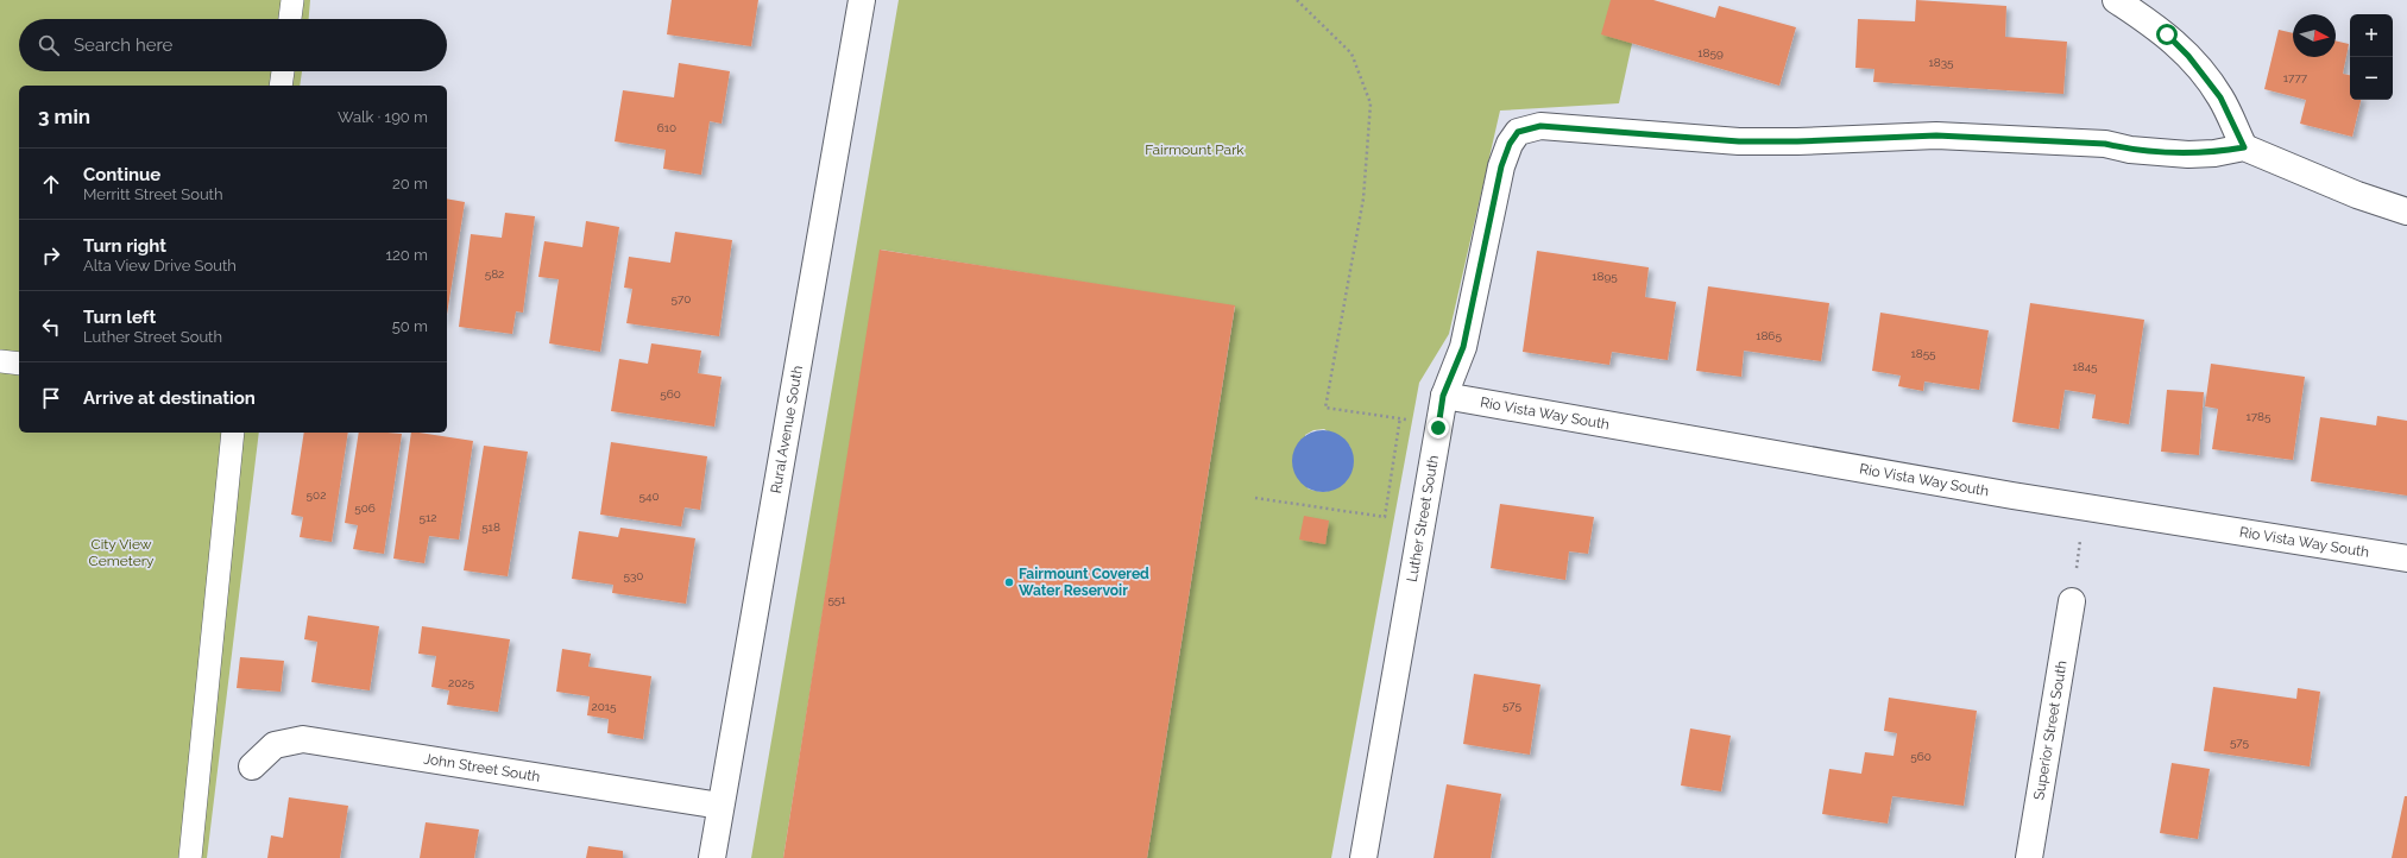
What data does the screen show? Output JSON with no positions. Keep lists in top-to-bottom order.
{
  "streets": {
    "street": [
      "Rio Vista Way South",
      "Rural Avenue South",
      "Luther Street South",
      "Superior Street South",
      "John Street South"
    ]
  },
  "crossings": [
    ["Rio Vista Way South", "Luther Street South"],
    ["Rural Avenue South", "John Street South"]
  ],
  "parks": ["Fairmount Park", "City View Cemetery"],
  "places": ["Fairmount Covered Water Reservoir"],
  "house_numbers": [
    "1859",
    "1835",
    "1777",
    "610",
    "582",
    "1895",
    "570",
    "1865",
    "1855",
    "1845",
    "560",
    "1785",
    "502",
    "540",
    "506",
    "512",
    "518",
    "530",
    "551",
    "2025",
    "575",
    "2015",
    "575",
    "560"
  ],
  "north": "right",
  "page": {
    "map_buttons": ["+", "−"],
    "search": "Search here",
    "heading": ["3 min", "Walk · 190 m"],
    "list": [
      ["Continue", "Merritt Street South", "20 m"],
      ["Turn right", "Alta View Drive South", "120 m"],
      ["Turn left", "Luther Street South", "50 m"],
      "Arrive at destination"
    ]
  }
}
